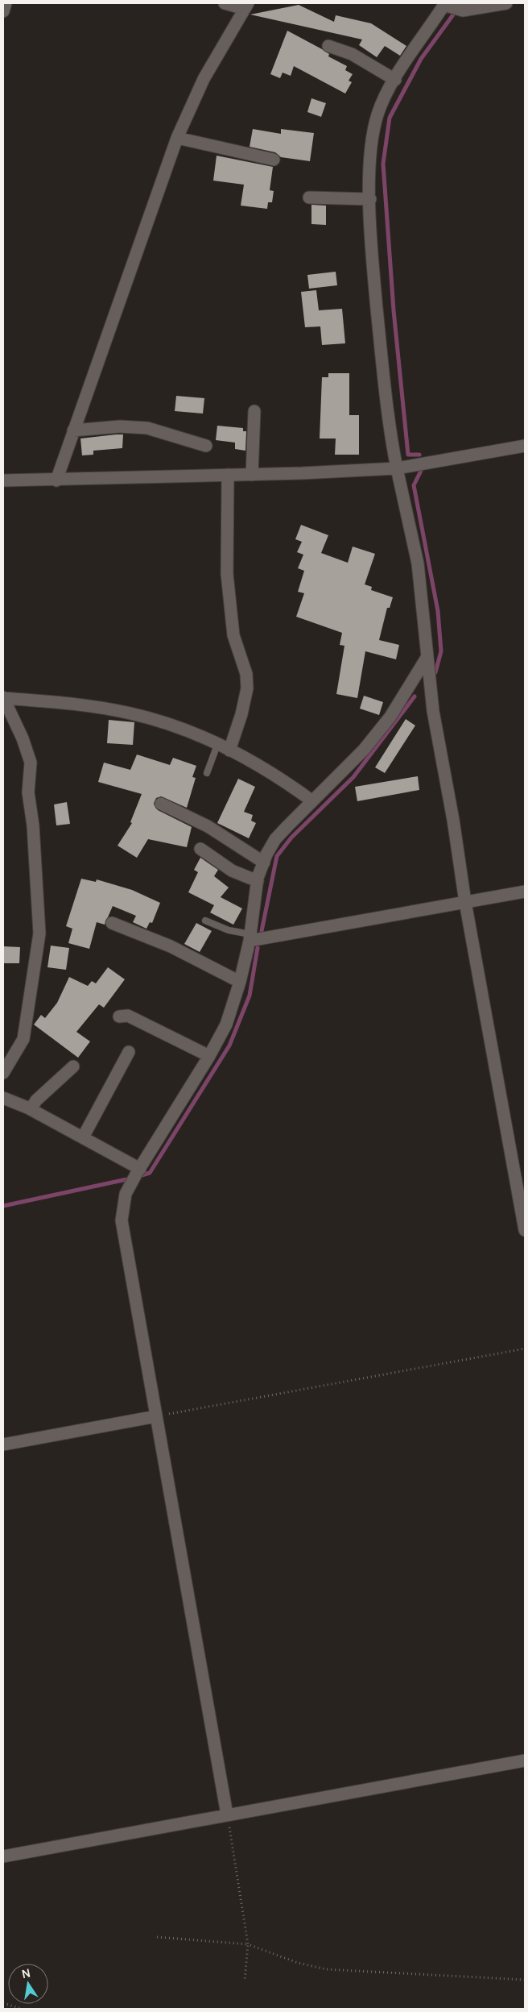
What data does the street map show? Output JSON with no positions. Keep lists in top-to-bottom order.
{
  "north": "top"
}
